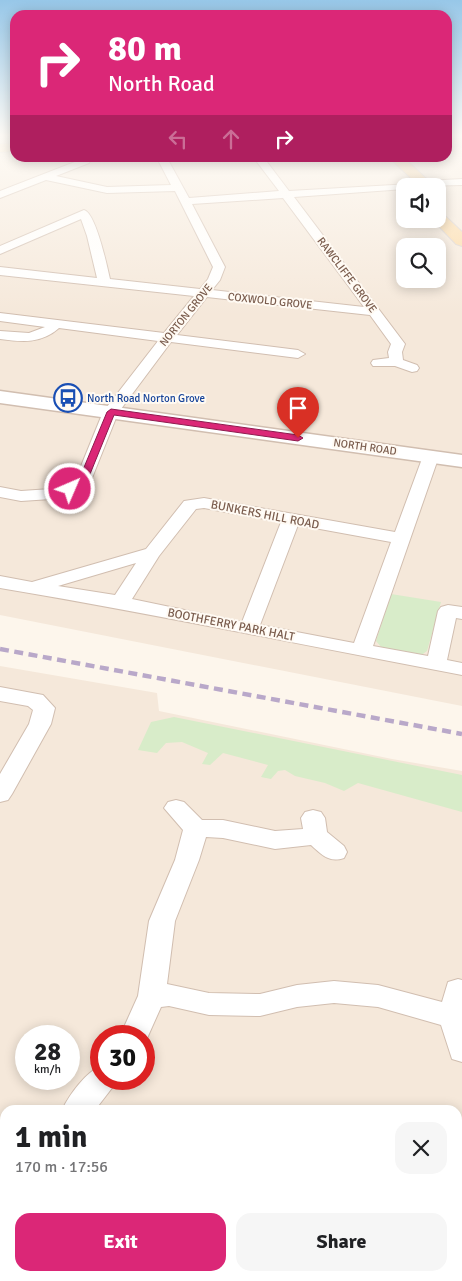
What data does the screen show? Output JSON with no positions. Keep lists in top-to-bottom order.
{
  "streets": {
    "street": [
      "RAWCLIFFE GROVE",
      "COXWOLD GROVE",
      "NORTON GROVE",
      "NORTH ROAD",
      "BUNKERS HILL ROAD",
      "BOOTHFERRY PARK HALT"
    ]
  },
  "crossings": [
    ["RAWCLIFFE GROVE", "COXWOLD GROVE"],
    ["COXWOLD GROVE", "NORTON GROVE"],
    ["NORTON GROVE", "NORTH ROAD"],
    ["BUNKERS HILL ROAD", "BOOTHFERRY PARK HALT"]
  ],
  "places": {
    "bus stop": ["North Road Norton Grove"]
  },
  "page": {
    "turn": ["80 m", "North Road"],
    "speed": "28 km/h",
    "limit": "30",
    "heading": ["1 min", "170 m · 17:56"],
    "buttons": ["Exit", "Share"]
  }
}
